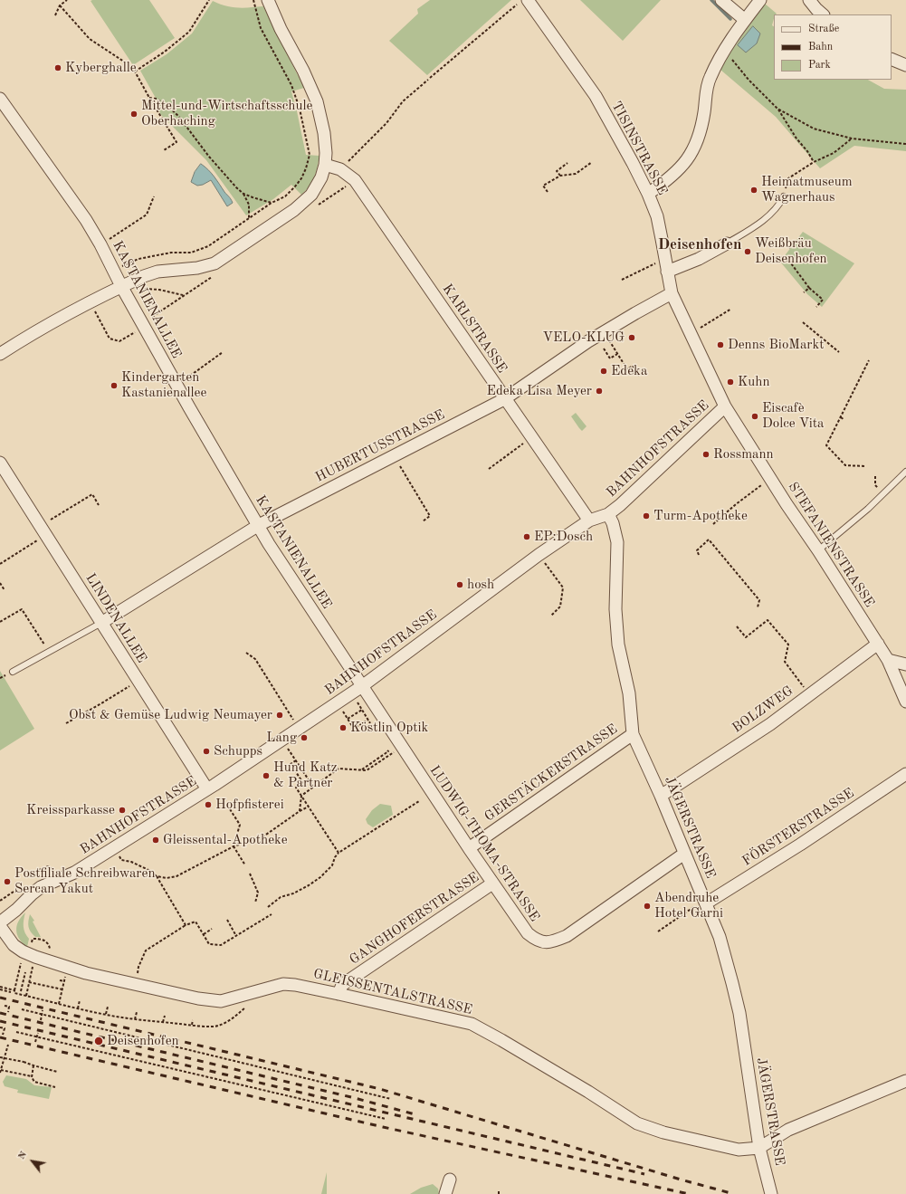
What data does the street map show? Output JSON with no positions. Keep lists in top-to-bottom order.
{
  "streets": {
    "street": [
      "TISINSTRASSE",
      "KASTANIENALLEE",
      "KARLSTRASSE",
      "HUBERTUSSTRASSE",
      "BAHNHOFSTRASSE",
      "STEFANIENSTRASSE",
      "LINDENALLEE",
      "BOLZWEG",
      "GERSTÄCKERSTRASSE",
      "JÄGERSTRASSE",
      "FÖRSTERSTRASSE",
      "LUDWIG-THOMA-STRASSE",
      "GANGHOFERSTRASSE",
      "GLEISSENTALSTRASSE"
    ]
  },
  "crossings": [
    ["TISINSTRASSE", "HUBERTUSSTRASSE"],
    ["TISINSTRASSE", "BAHNHOFSTRASSE"],
    ["TISINSTRASSE", "STEFANIENSTRASSE"],
    ["KASTANIENALLEE", "HUBERTUSSTRASSE"],
    ["KASTANIENALLEE", "BAHNHOFSTRASSE"],
    ["KASTANIENALLEE", "LUDWIG-THOMA-STRASSE"],
    ["KARLSTRASSE", "HUBERTUSSTRASSE"],
    ["KARLSTRASSE", "BAHNHOFSTRASSE"],
    ["HUBERTUSSTRASSE", "LINDENALLEE"],
    ["BAHNHOFSTRASSE", "STEFANIENSTRASSE"],
    ["BAHNHOFSTRASSE", "LINDENALLEE"],
    ["BAHNHOFSTRASSE", "JÄGERSTRASSE"],
    ["BAHNHOFSTRASSE", "LUDWIG-THOMA-STRASSE"],
    ["STEFANIENSTRASSE", "BOLZWEG"],
    ["BOLZWEG", "JÄGERSTRASSE"],
    ["GERSTÄCKERSTRASSE", "JÄGERSTRASSE"],
    ["GERSTÄCKERSTRASSE", "LUDWIG-THOMA-STRASSE"],
    ["JÄGERSTRASSE", "FÖRSTERSTRASSE"],
    ["JÄGERSTRASSE", "LUDWIG-THOMA-STRASSE"],
    ["JÄGERSTRASSE", "GLEISSENTALSTRASSE"],
    ["LUDWIG-THOMA-STRASSE", "GANGHOFERSTRASSE"],
    ["GANGHOFERSTRASSE", "GLEISSENTALSTRASSE"]
  ],
  "districts": ["Deisenhofen"],
  "places": [
    "Kyberghalle",
    "Mittel-und-Wirtschaftsschule Oberhaching",
    "Heimatmuseum Wagnerhaus",
    "Weißbräu Deisenhofen",
    "VELO-KLUG",
    "Denns BioMarkt",
    "Edeka",
    "Kuhn",
    "Kindergarten Kastanienallee",
    "Edeka Lisa Meyer",
    "Eiscafè Dolce Vita",
    "Rossmann",
    "Turm-Apotheke",
    "EP:Dosch",
    "hosh",
    "Obst & Gemüse Ludwig Neumayer",
    "Köstlin Optik",
    "Lang",
    "Schupps",
    "Hund Katz & Partner",
    "Hofpfisterei",
    "Kreissparkasse",
    "Gleissental-Apotheke",
    "Postfiliale Schreibwaren Sercan Yakut",
    "Abendruhe Hotel Garni",
    "Deisenhofen"
  ],
  "legend": ["Straße", "Bahn", "Park"],
  "north": "top left"
}
